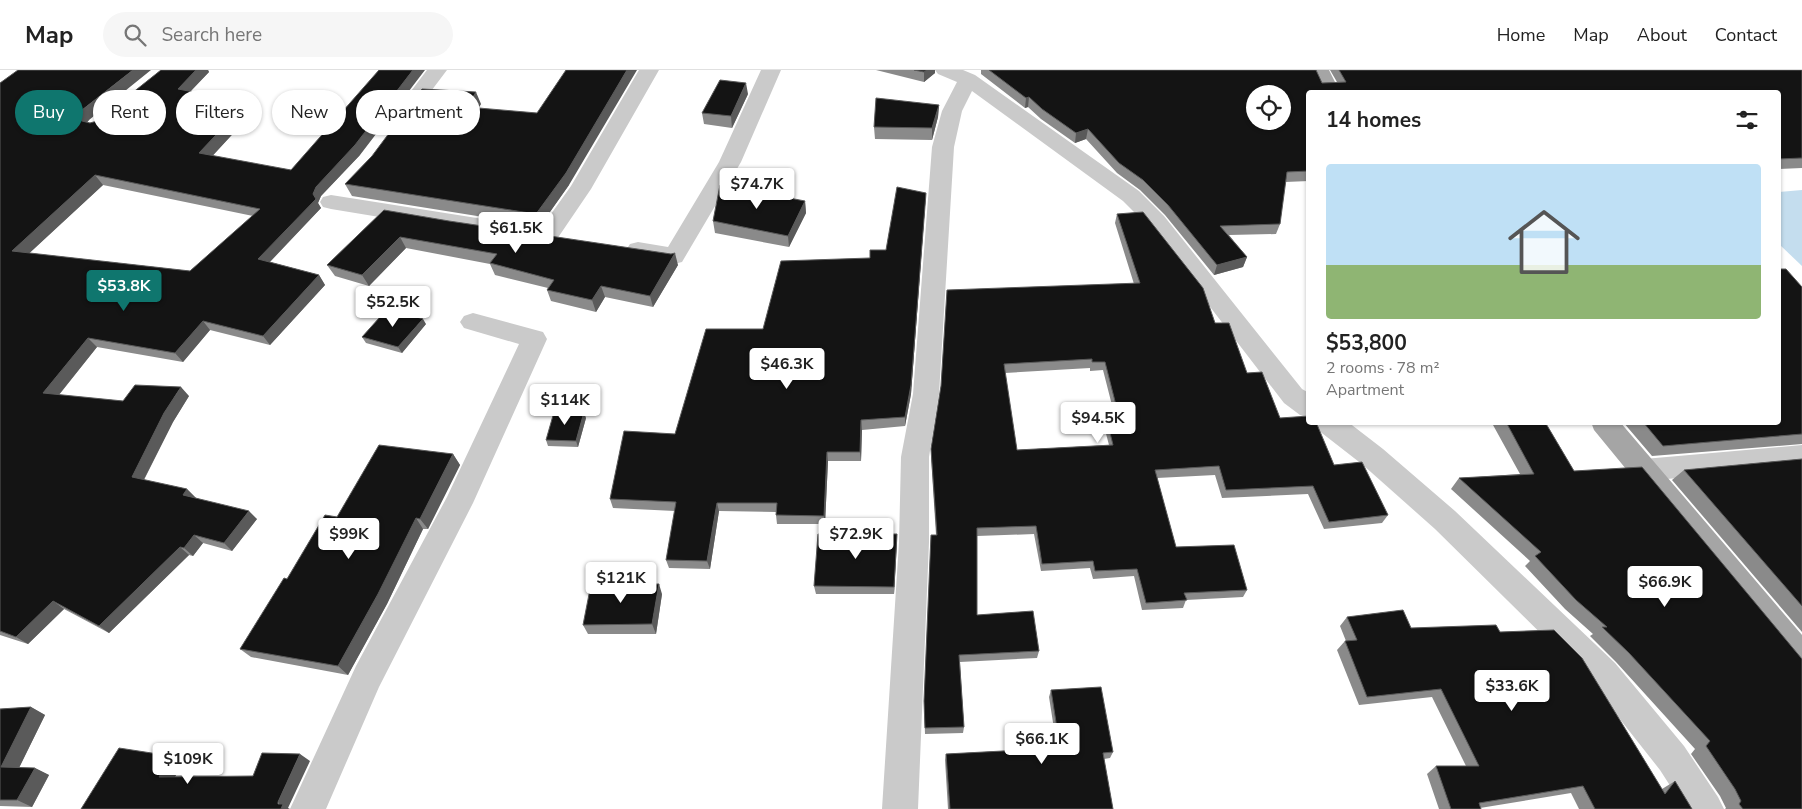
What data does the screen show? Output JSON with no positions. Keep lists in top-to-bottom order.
{
  "page": {
    "header": "Map",
    "search": "Search here",
    "nav": [
      "Home",
      "Map",
      "About",
      "Contact"
    ],
    "chip": [
      "Buy",
      "Rent",
      "Filters",
      "New",
      "Apartment"
    ],
    "heading": "14 homes",
    "list": [
      {
        "name": "$53,800",
        "note": "2 rooms · 78 m² · Apartment"
      }
    ],
    "price": [
      "$74.7K",
      "$61.5K",
      "$53.8K",
      "$52.5K",
      "$46.3K",
      "$114K",
      "$94.5K",
      "$99K",
      "$72.9K",
      "$121K",
      "$66.9K",
      "$33.6K",
      "$66.1K",
      "$109K"
    ]
  }
}
